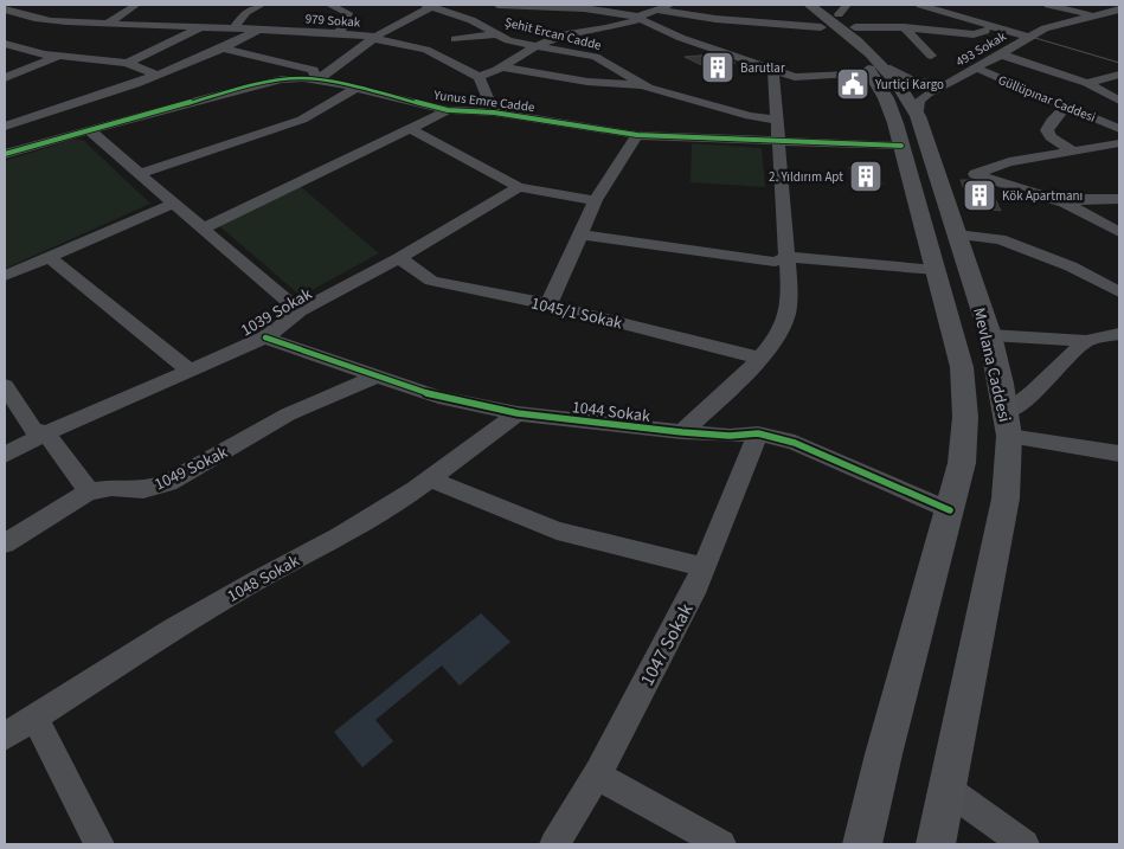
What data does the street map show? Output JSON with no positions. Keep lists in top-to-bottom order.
{
  "streets": {
    "main road": ["Mevlana Caddesi"],
    "street": [
      "979 Sokak",
      "Şehit Ercan Cadde",
      "493 Sokak",
      "Güllüpınar Caddesi",
      "Yunus Emre Cadde",
      "1039 Sokak",
      "1045/1 Sokak",
      "1044 Sokak",
      "1049 Sokak",
      "1048 Sokak",
      "1047 Sokak"
    ]
  },
  "crossings": [
    ["493 Sokak", "Güllüpınar Caddesi"],
    ["493 Sokak", "Mevlana Caddesi"],
    ["Yunus Emre Cadde", "Mevlana Caddesi"],
    ["1039 Sokak", "1045/1 Sokak"],
    ["1039 Sokak", "1044 Sokak"],
    ["Mevlana Caddesi", "1044 Sokak"],
    ["1044 Sokak", "1049 Sokak"],
    ["1044 Sokak", "1048 Sokak"],
    ["1044 Sokak", "1047 Sokak"]
  ],
  "places": {
    "building": ["Barutlar", "2. Yıldırım Apt", "Kök Apartmanı"],
    "public building": ["Yurtiçi Kargo"]
  }
}
